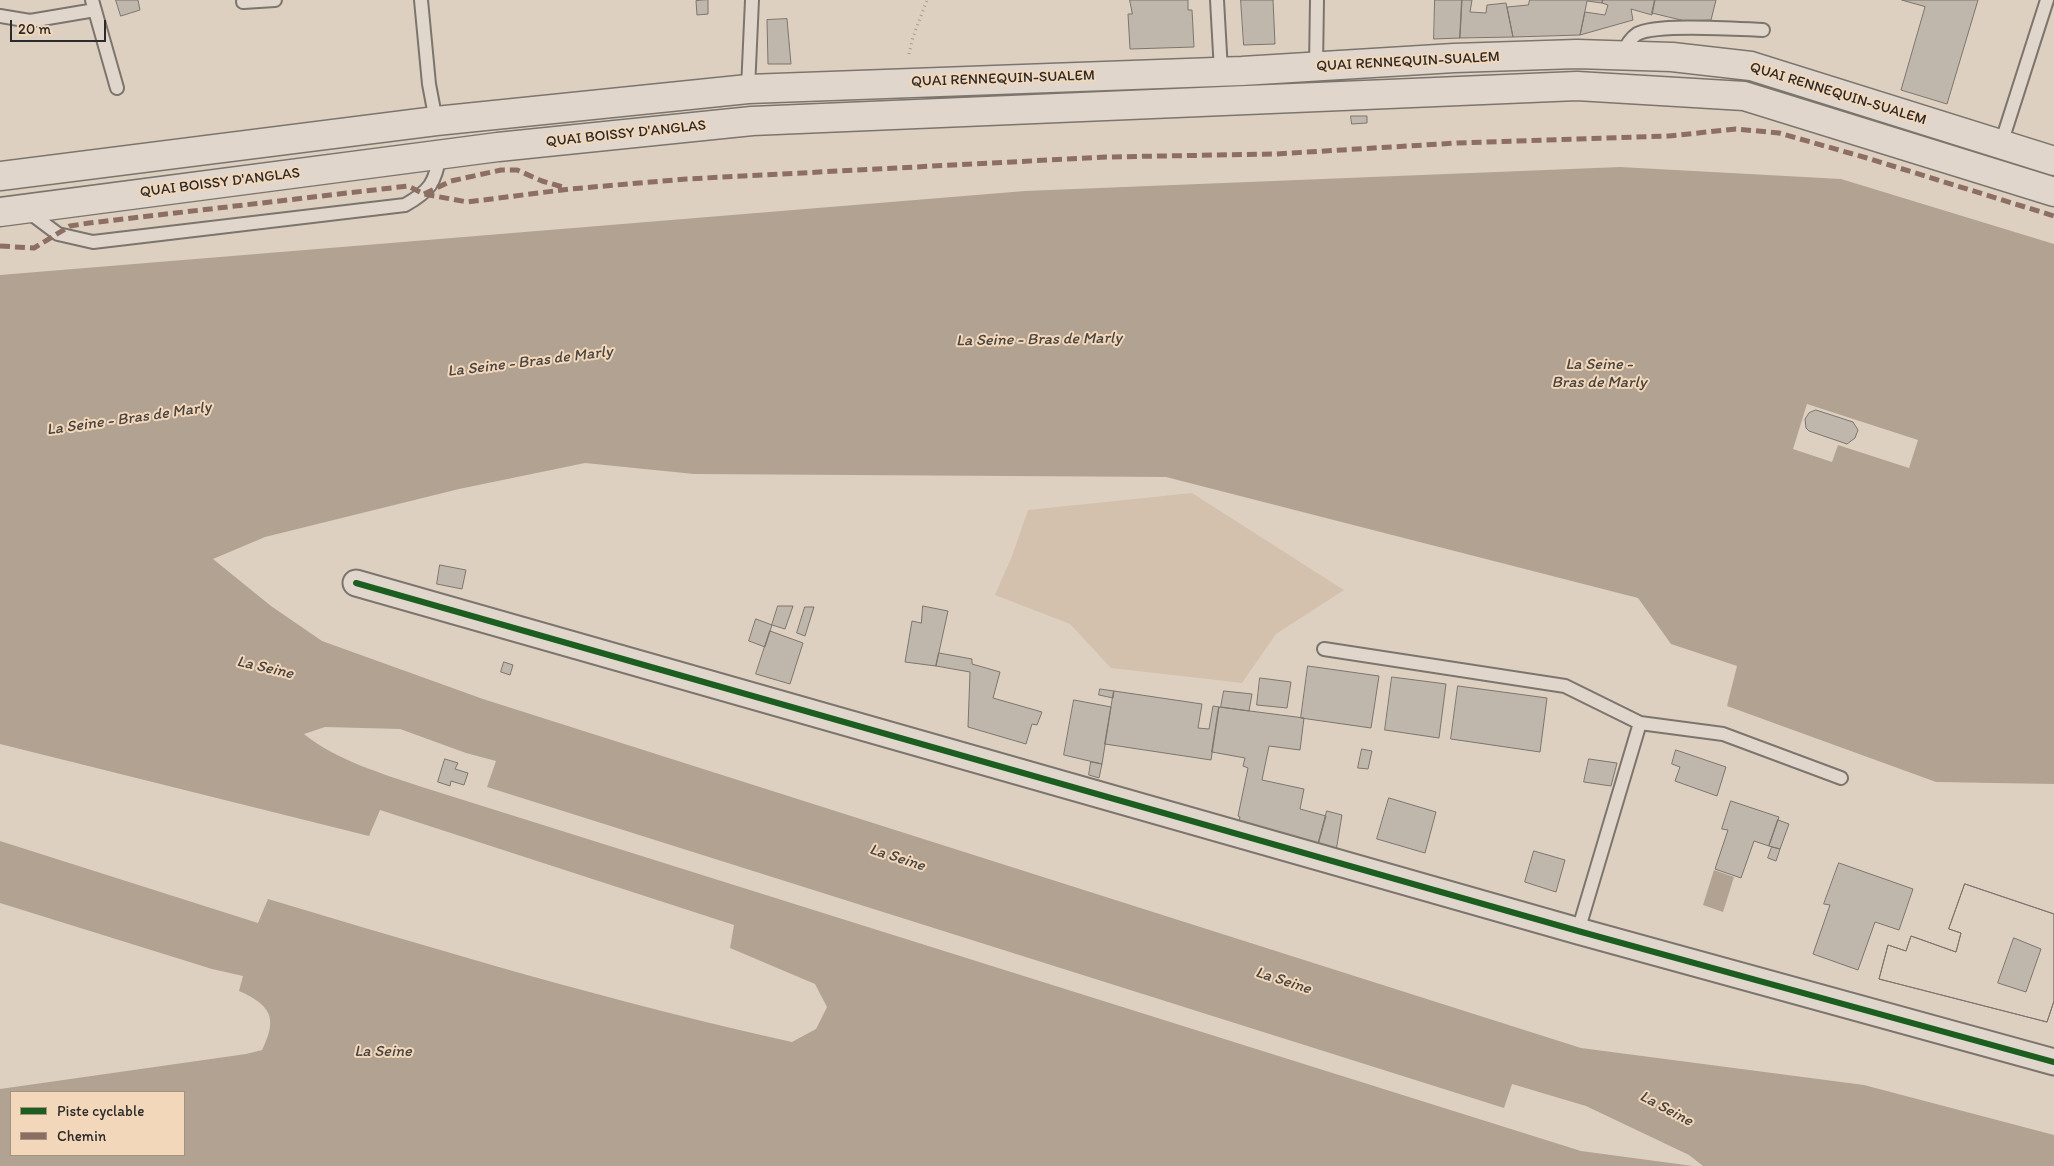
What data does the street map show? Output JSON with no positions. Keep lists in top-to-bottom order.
{
  "streets": {
    "main road": ["QUAI RENNEQUIN-SUALEM", "QUAI BOISSY D'ANGLAS"]
  },
  "crossings": [
    ["QUAI RENNEQUIN-SUALEM", "QUAI BOISSY D'ANGLAS"]
  ],
  "water": ["La Seine - Bras de Marly", "La Seine"],
  "legend": ["Piste cyclable", "Chemin"],
  "scale_bar": "20 m"
}
